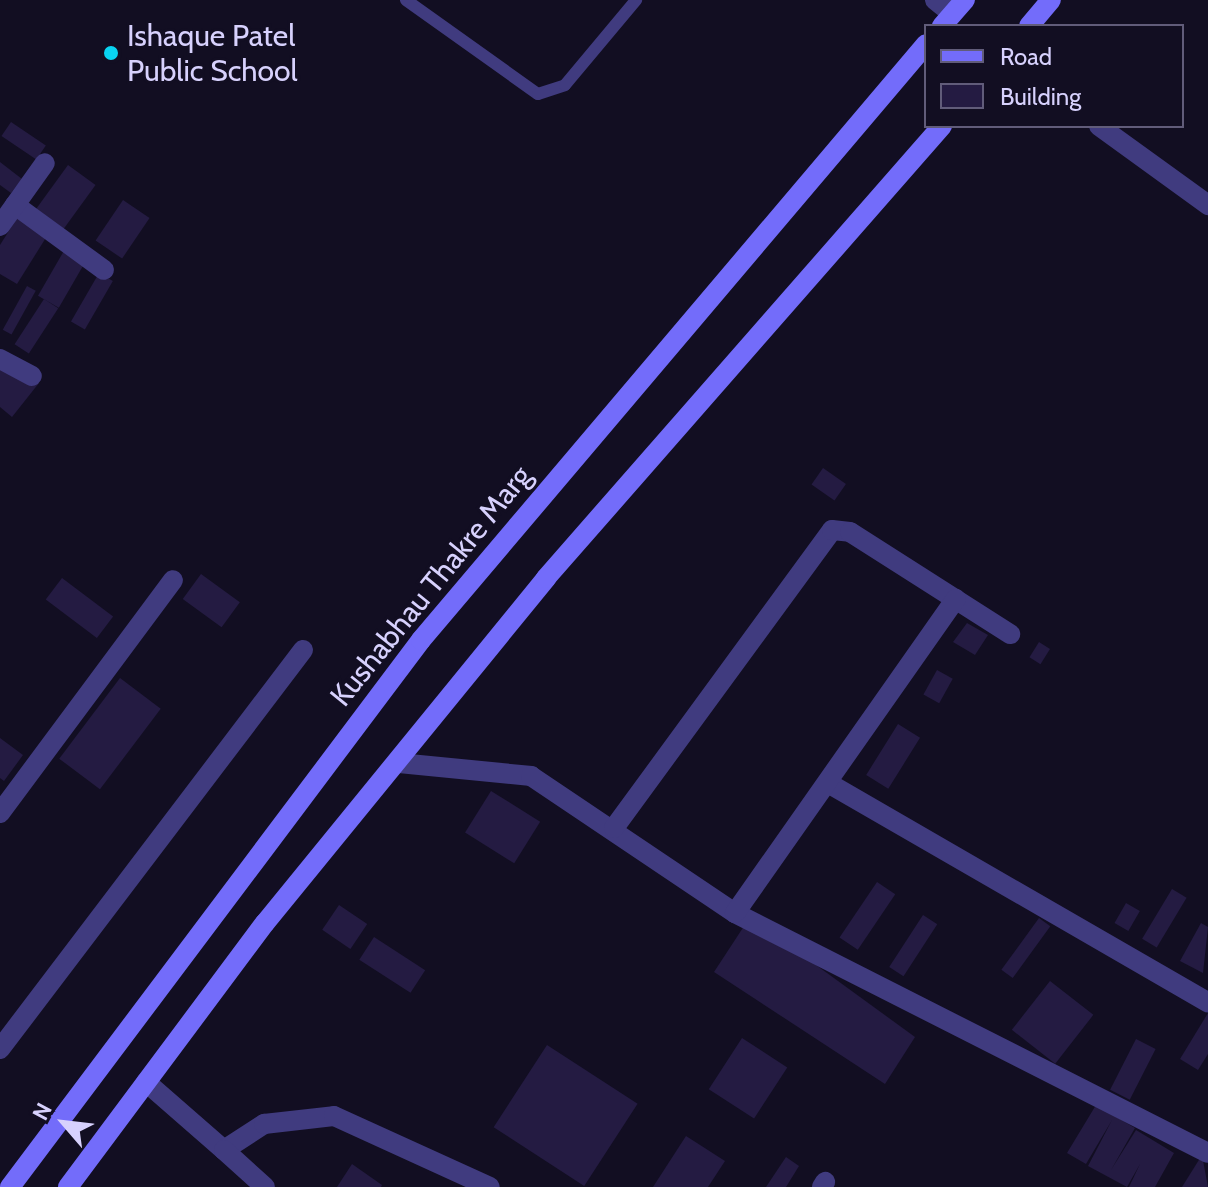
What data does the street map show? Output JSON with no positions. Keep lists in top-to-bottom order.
{
  "streets": {
    "main road": ["Kushabhau Thakre Marg"]
  },
  "places": ["Ishaque Patel Public School"],
  "legend": ["Road", "Building"],
  "north": "top left"
}
